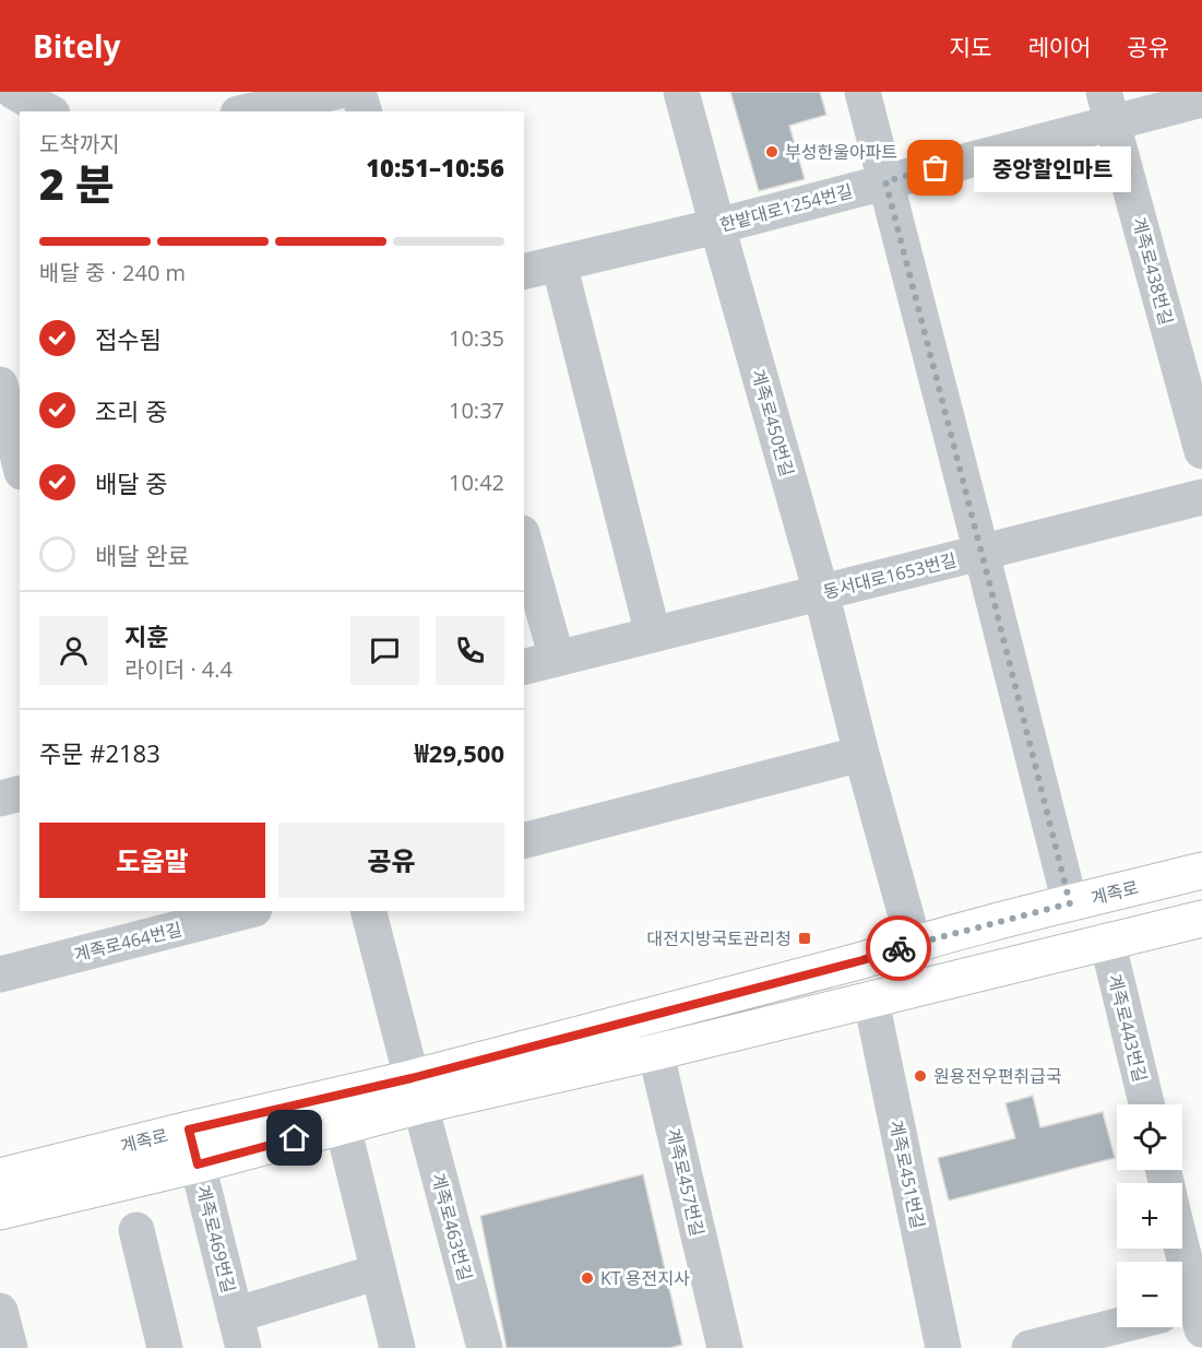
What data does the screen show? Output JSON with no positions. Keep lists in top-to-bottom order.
{
  "streets": {
    "main road": ["계족로"],
    "street": [
      "한밭대로1254번길",
      "계족로438번길",
      "계족로450번길",
      "동서대로1653번길",
      "계족로464번길",
      "계족로443번길",
      "계족로451번길",
      "계족로457번길",
      "계족로463번길",
      "계족로469번길"
    ]
  },
  "crossings": [
    ["한밭대로1254번길", "계족로438번길"],
    ["한밭대로1254번길", "계족로450번길"],
    ["계족로450번길", "동서대로1653번길"],
    ["계족로450번길", "계족로"],
    ["계족로", "계족로443번길"],
    ["계족로", "계족로451번길"],
    ["계족로", "계족로457번길"],
    ["계족로", "계족로463번길"],
    ["계족로", "계족로469번길"]
  ],
  "places": {
    "other": [
      "부성한울아파트",
      "중앙할인마트",
      "원용전우편취급국",
      "KT 용전지사"
    ],
    "transit": ["대전지방국토관리청"]
  },
  "page": {
    "header": "Bitely",
    "nav": ["지도", "레이어", "공유"],
    "heading": ["2 분", "도착까지", "10:51–10:56"],
    "panel": [
      "지훈",
      "라이더 · 4.4",
      "주문 #2183",
      "₩29,500"
    ],
    "bubble": "중앙할인마트",
    "bar": "배달 중 · 240 m",
    "list": [
      ["접수됨", "10:35"],
      ["조리 중", "10:37"],
      ["배달 중", "10:42"],
      "배달 완료"
    ],
    "buttons": ["도움말", "공유"],
    "map_buttons": ["+", "−"]
  }
}
